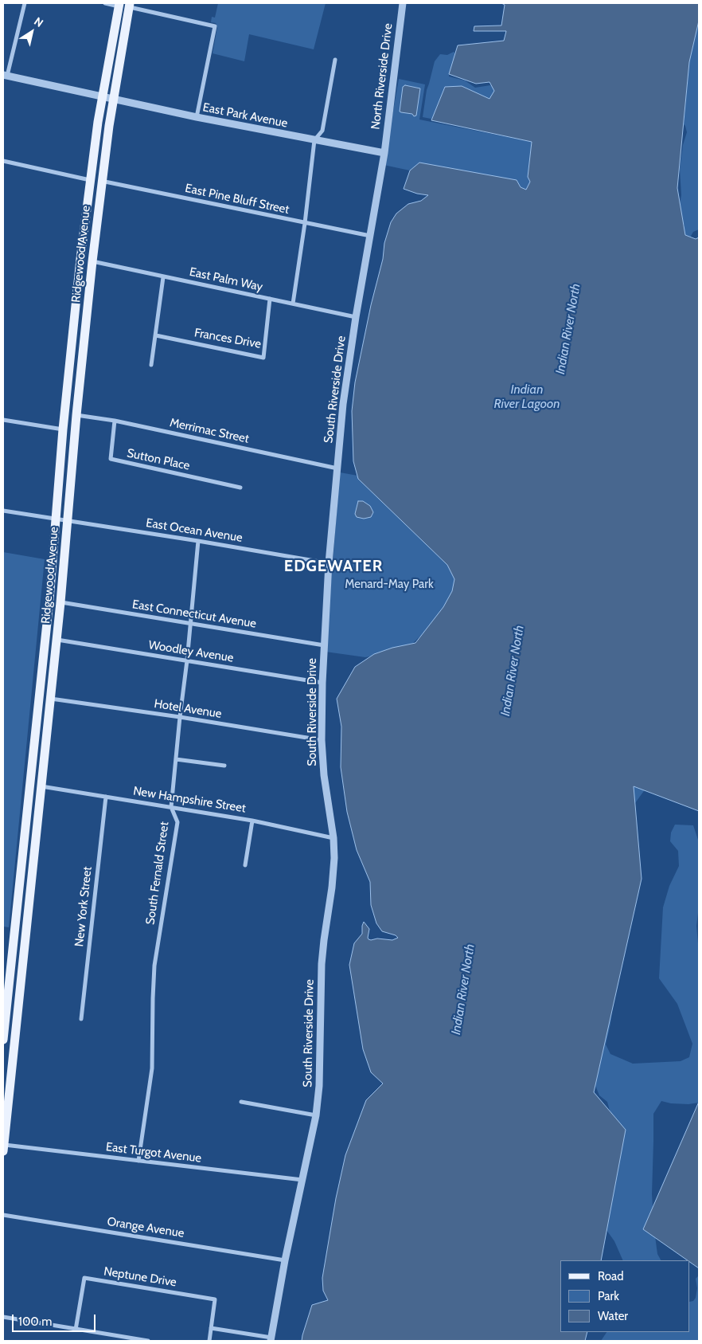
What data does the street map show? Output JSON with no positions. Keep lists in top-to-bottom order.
{
  "streets": {
    "main road": ["Ridgewood Avenue"],
    "street": [
      "North Riverside Drive",
      "East Park Avenue",
      "East Pine Bluff Street",
      "East Palm Way",
      "Frances Drive",
      "South Riverside Drive",
      "Merrimac Street",
      "Sutton Place",
      "East Ocean Avenue",
      "East Connecticut Avenue",
      "Woodley Avenue",
      "Hotel Avenue",
      "New Hampshire Street",
      "South Fernald Street",
      "New York Street",
      "East Turgot Avenue",
      "Orange Avenue",
      "Neptune Drive"
    ]
  },
  "crossings": [
    ["North Riverside Drive", "East Park Avenue"],
    ["North Riverside Drive", "South Riverside Drive"],
    ["East Park Avenue", "Ridgewood Avenue"],
    ["East Park Avenue", "South Riverside Drive"],
    ["East Pine Bluff Street", "Ridgewood Avenue"],
    ["East Pine Bluff Street", "South Riverside Drive"],
    ["Ridgewood Avenue", "East Palm Way"],
    ["Ridgewood Avenue", "Merrimac Street"],
    ["Ridgewood Avenue", "East Ocean Avenue"],
    ["Ridgewood Avenue", "East Connecticut Avenue"],
    ["Ridgewood Avenue", "Woodley Avenue"],
    ["Ridgewood Avenue", "Hotel Avenue"],
    ["Ridgewood Avenue", "New Hampshire Street"],
    ["Ridgewood Avenue", "East Turgot Avenue"],
    ["East Palm Way", "Frances Drive"],
    ["East Palm Way", "South Riverside Drive"],
    ["South Riverside Drive", "Merrimac Street"],
    ["South Riverside Drive", "East Ocean Avenue"],
    ["South Riverside Drive", "East Connecticut Avenue"],
    ["South Riverside Drive", "Woodley Avenue"],
    ["South Riverside Drive", "Hotel Avenue"],
    ["South Riverside Drive", "New Hampshire Street"],
    ["South Riverside Drive", "East Turgot Avenue"],
    ["South Riverside Drive", "Orange Avenue"],
    ["Merrimac Street", "Sutton Place"],
    ["East Ocean Avenue", "South Fernald Street"],
    ["East Connecticut Avenue", "South Fernald Street"],
    ["Woodley Avenue", "South Fernald Street"],
    ["Hotel Avenue", "South Fernald Street"],
    ["New Hampshire Street", "South Fernald Street"],
    ["New Hampshire Street", "New York Street"],
    ["South Fernald Street", "East Turgot Avenue"]
  ],
  "districts": ["EDGEWATER"],
  "water": ["Indian River North", "Indian River Lagoon"],
  "parks": ["Menard-May Park"],
  "legend": ["Road", "Park", "Water"],
  "scale_bar": "100 m",
  "north": "top right"
}
